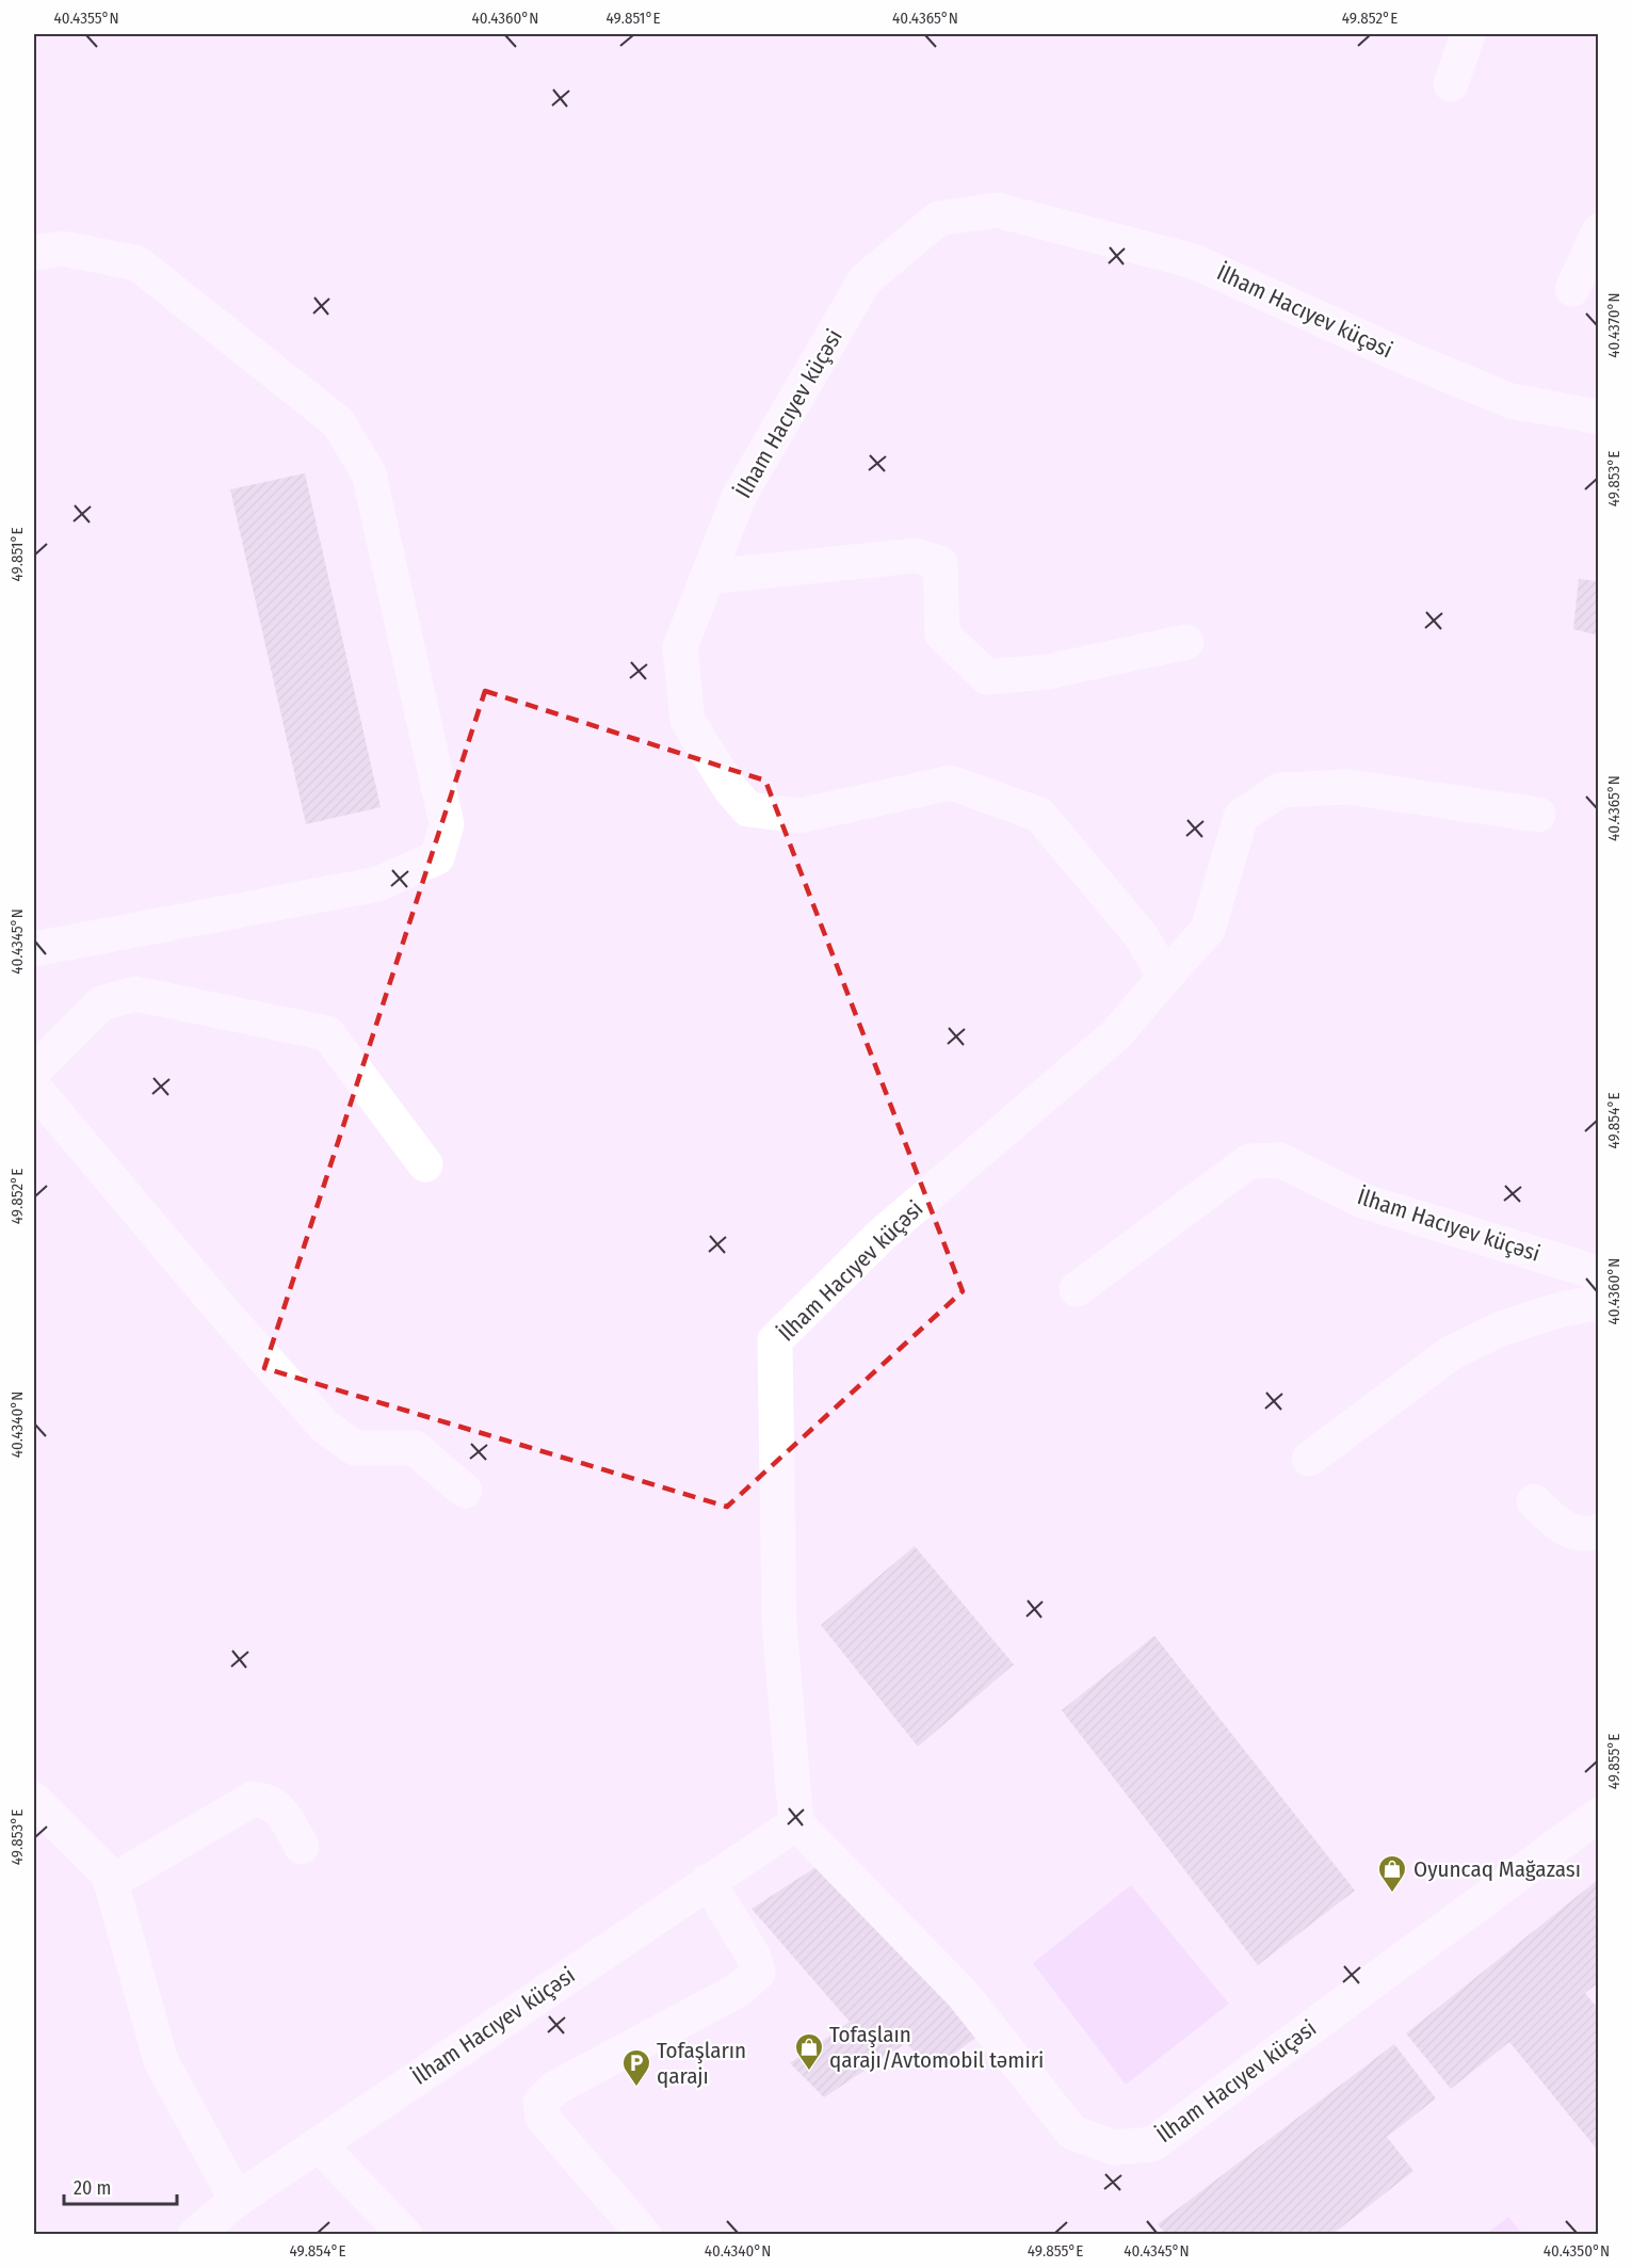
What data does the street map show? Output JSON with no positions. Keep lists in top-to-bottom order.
{
  "streets": {
    "street": ["İlham Hacıyev küçəsi"]
  },
  "places": {
    "shop": ["Oyuncaq Mağazası", "Tofaşlaın qarajı/Avtomobil təmiri"],
    "parking": ["Tofaşların qarajı"]
  },
  "scale_bar": "20 m",
  "coordinates": [
    "40.4355°N",
    "40.4360°N",
    "49.851°E",
    "40.4365°N",
    "49.852°E",
    "40.4370°N",
    "49.853°E",
    "40.4345°N",
    "49.854°E",
    "40.4340°N",
    "49.855°E",
    "40.4350°N"
  ]
}
